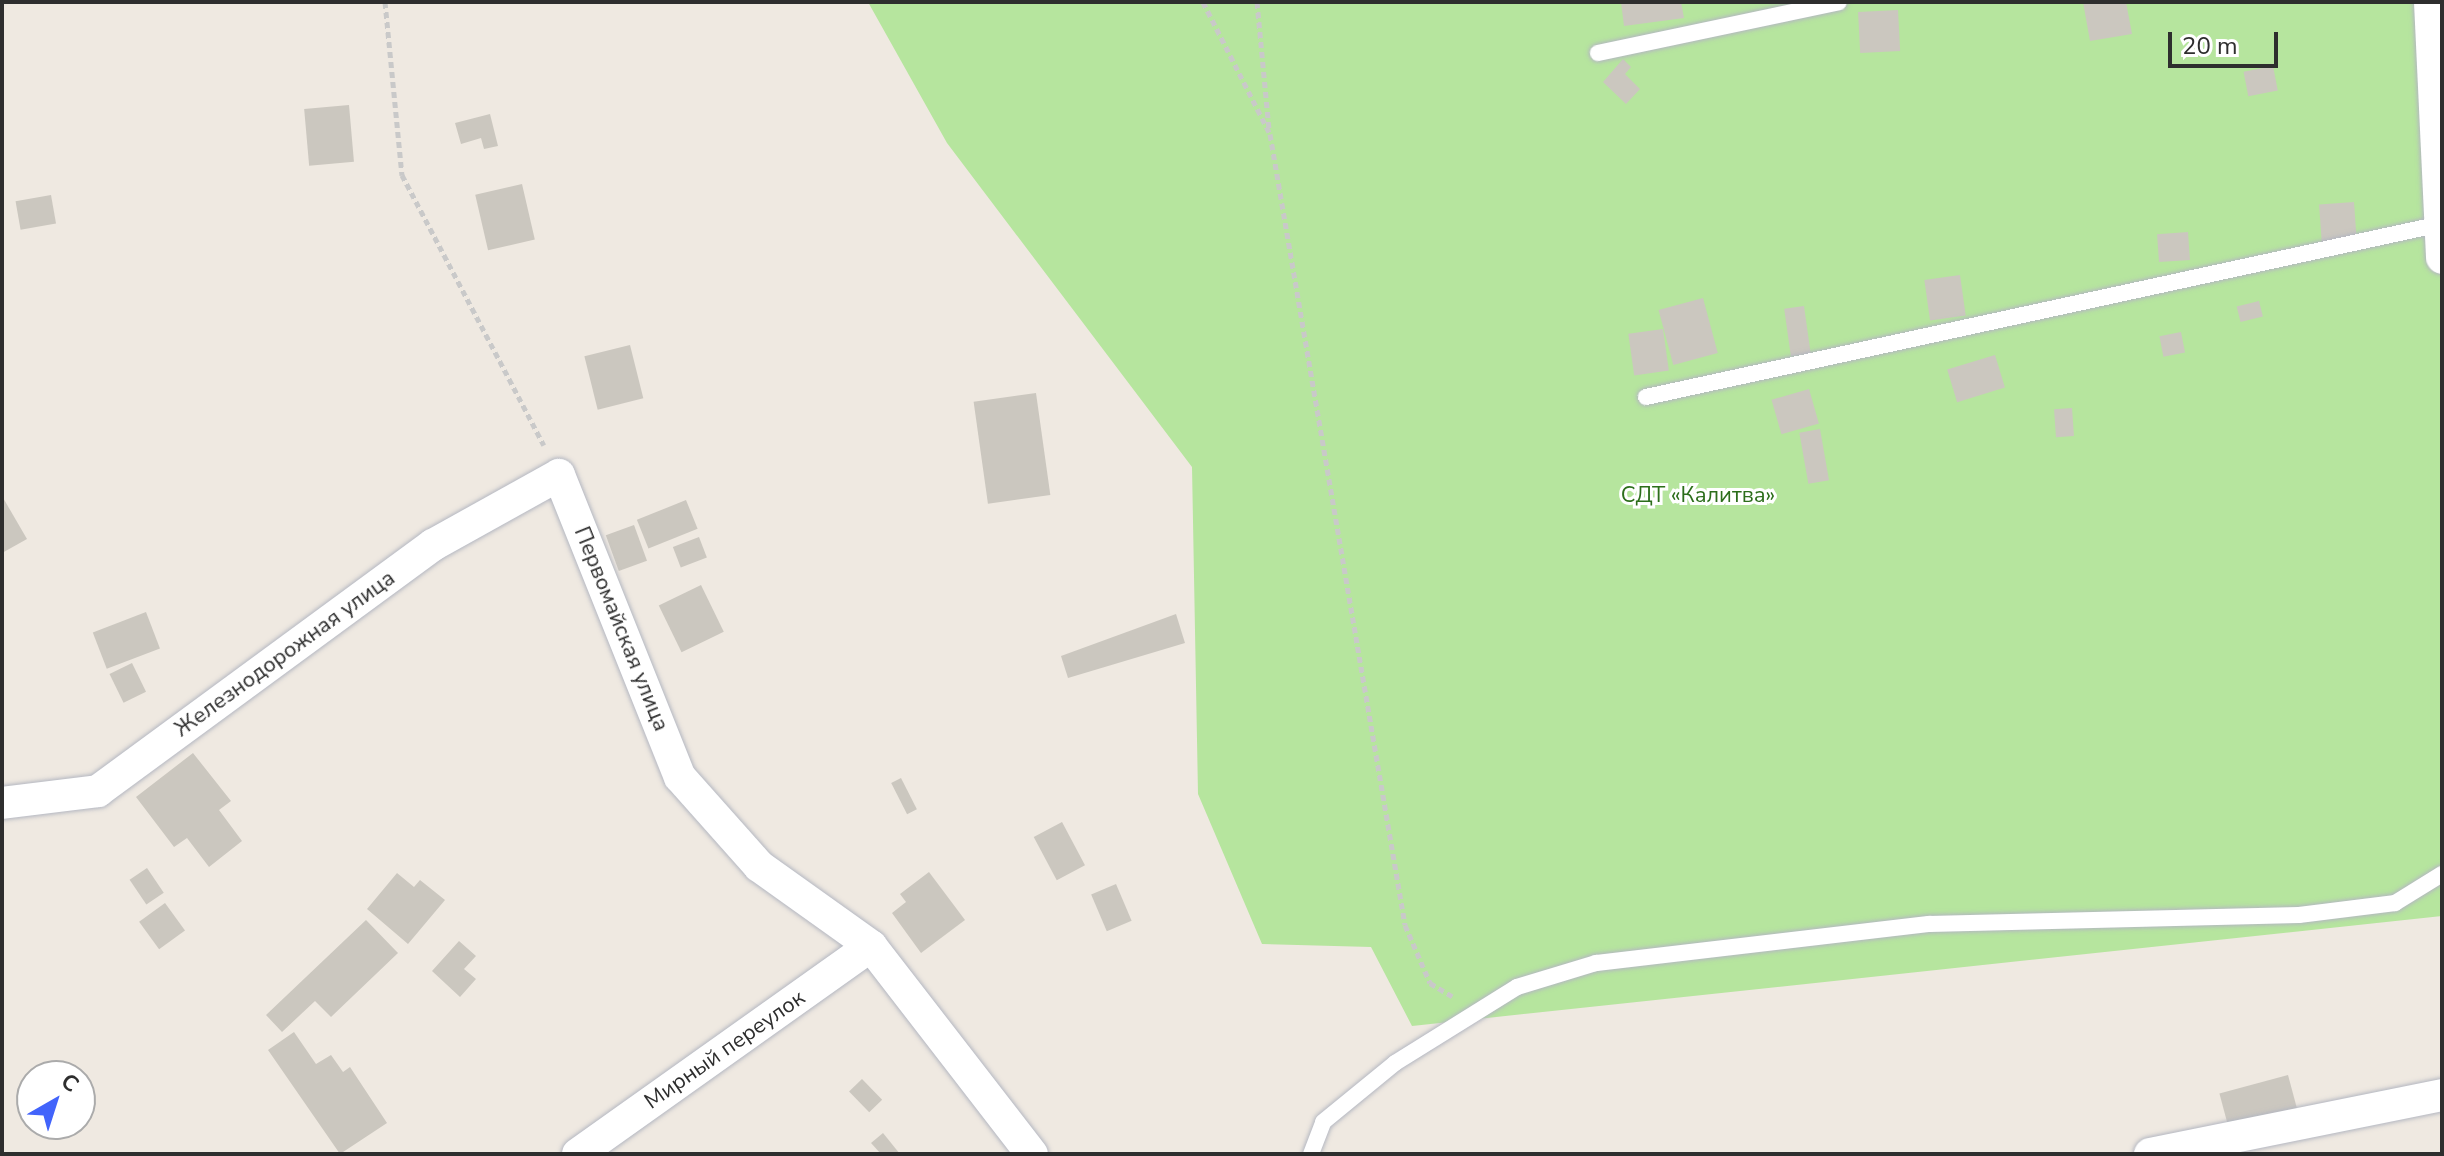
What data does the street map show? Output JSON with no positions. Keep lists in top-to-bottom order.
{
  "streets": {
    "street": ["Первомайская улица", "Железнодорожная улица", "Мирный переулок"]
  },
  "crossings": [
    ["Первомайская улица", "Железнодорожная улица"],
    ["Первомайская улица", "Мирный переулок"]
  ],
  "parks": ["СДТ «Калитва»"],
  "scale_bar": "20 m",
  "north": "top right"
}
